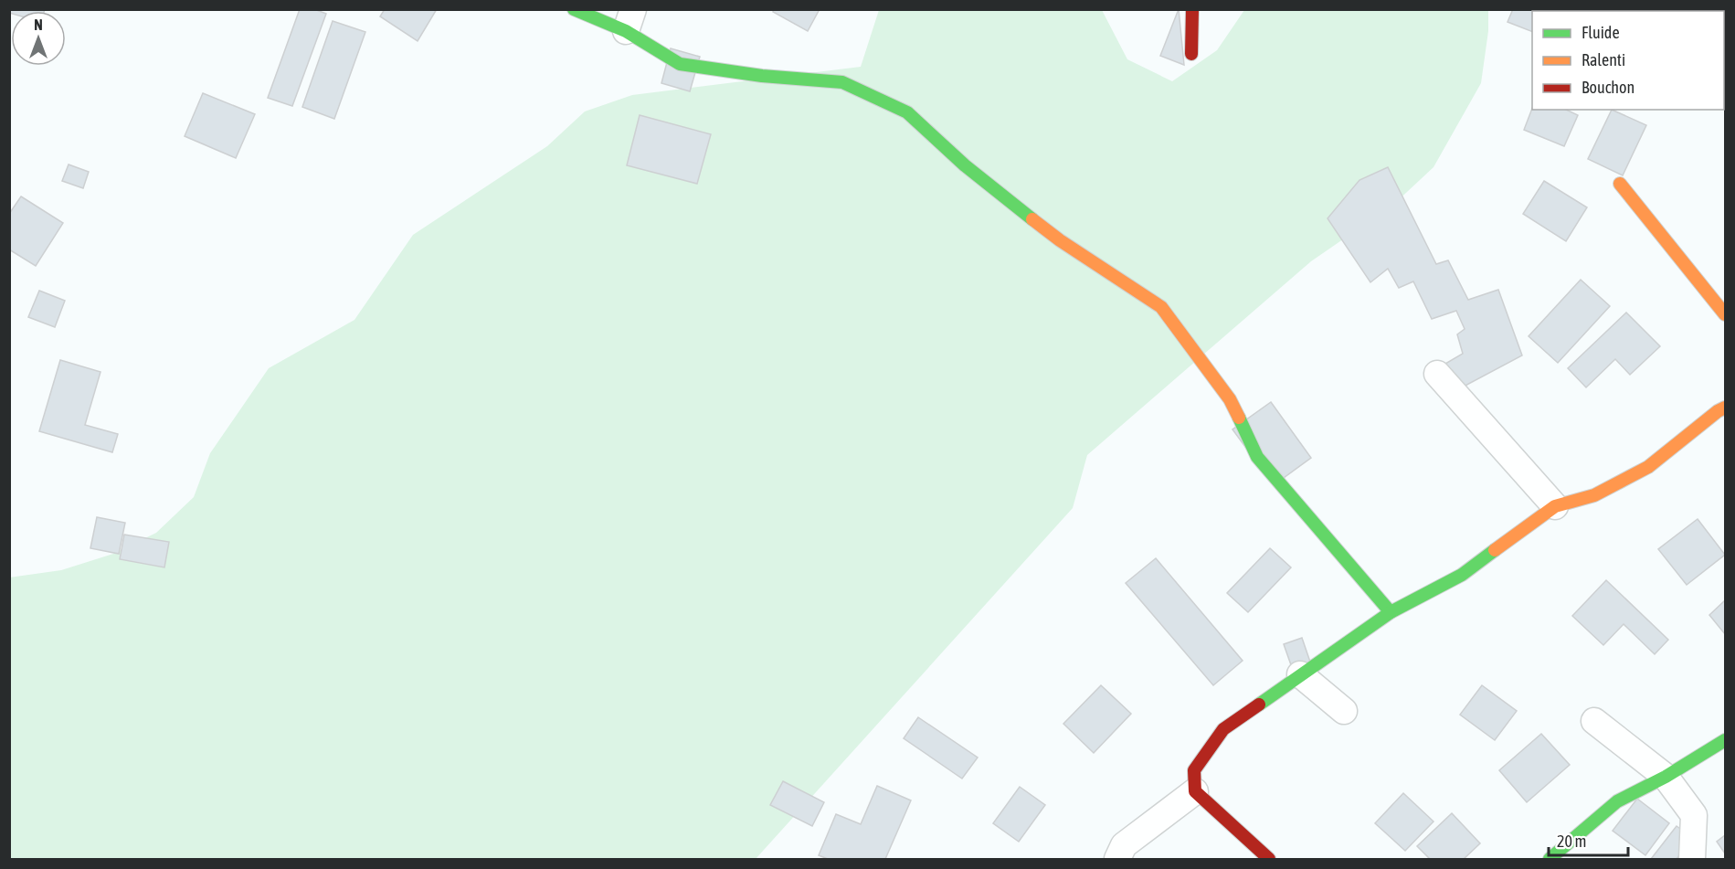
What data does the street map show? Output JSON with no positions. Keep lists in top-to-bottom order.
{
  "legend": ["Fluide", "Ralenti", "Bouchon"],
  "scale_bar": "20 m",
  "north": "top"
}
